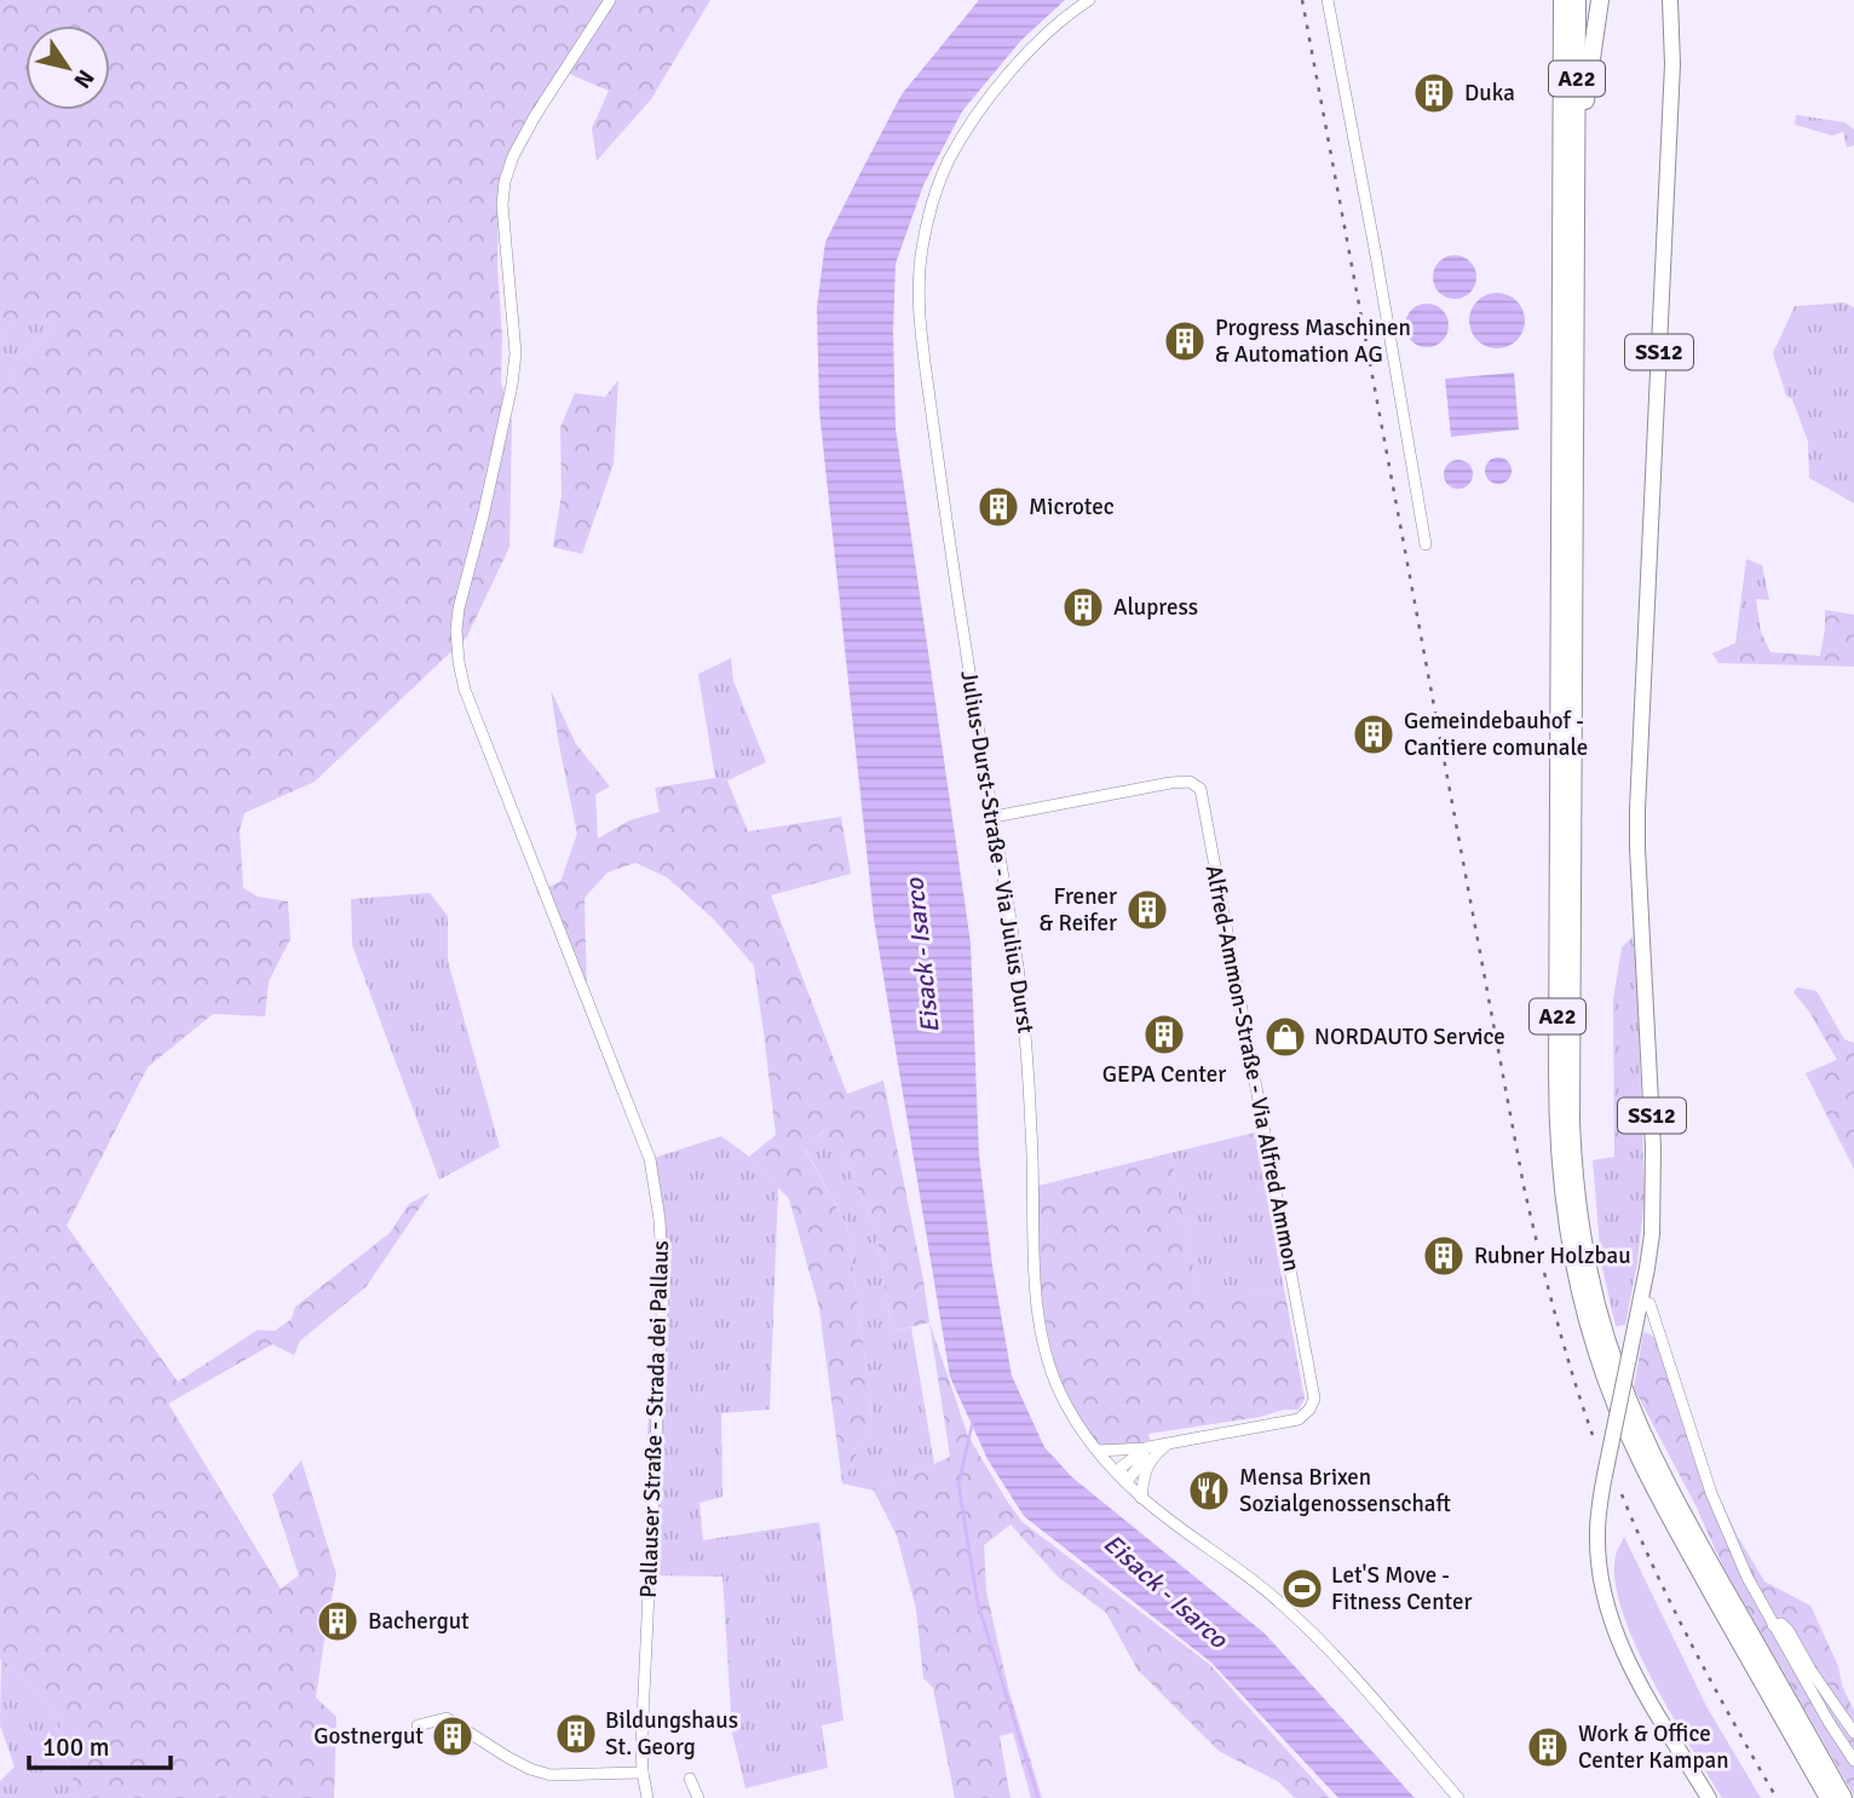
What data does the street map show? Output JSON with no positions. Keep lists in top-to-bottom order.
{
  "streets": {
    "highway": ["A22"],
    "main road": ["SS12"],
    "street": ["Julius-Durst-Straße - Via Julius Durst", "Alfred-Ammon-Straße - Via Alfred Ammon", "Pallauser Straße - Strada dei Pallaus"]
  },
  "crossings": [
    ["Julius-Durst-Straße - Via Julius Durst", "Alfred-Ammon-Straße - Via Alfred Ammon"]
  ],
  "water": ["Eisack - Isarco"],
  "places": {
    "building": [
      "Duka",
      "Progress Maschinen & Automation AG",
      "Microtec",
      "Alupress",
      "Gemeindebauhof - Cantiere comunale",
      "Frener & Reifer",
      "GEPA Center",
      "Rubner Holzbau",
      "Bachergut",
      "Bildungshaus St. Georg",
      "Gostnergut",
      "Work & Office Center Kampan"
    ],
    "shop": ["NORDAUTO Service"],
    "restaurant": ["Mensa Brixen Sozialgenossenschaft"],
    "sports": ["Let'S Move - Fitness Center"]
  },
  "scale_bar": "100 m",
  "north": "bottom right"
}
